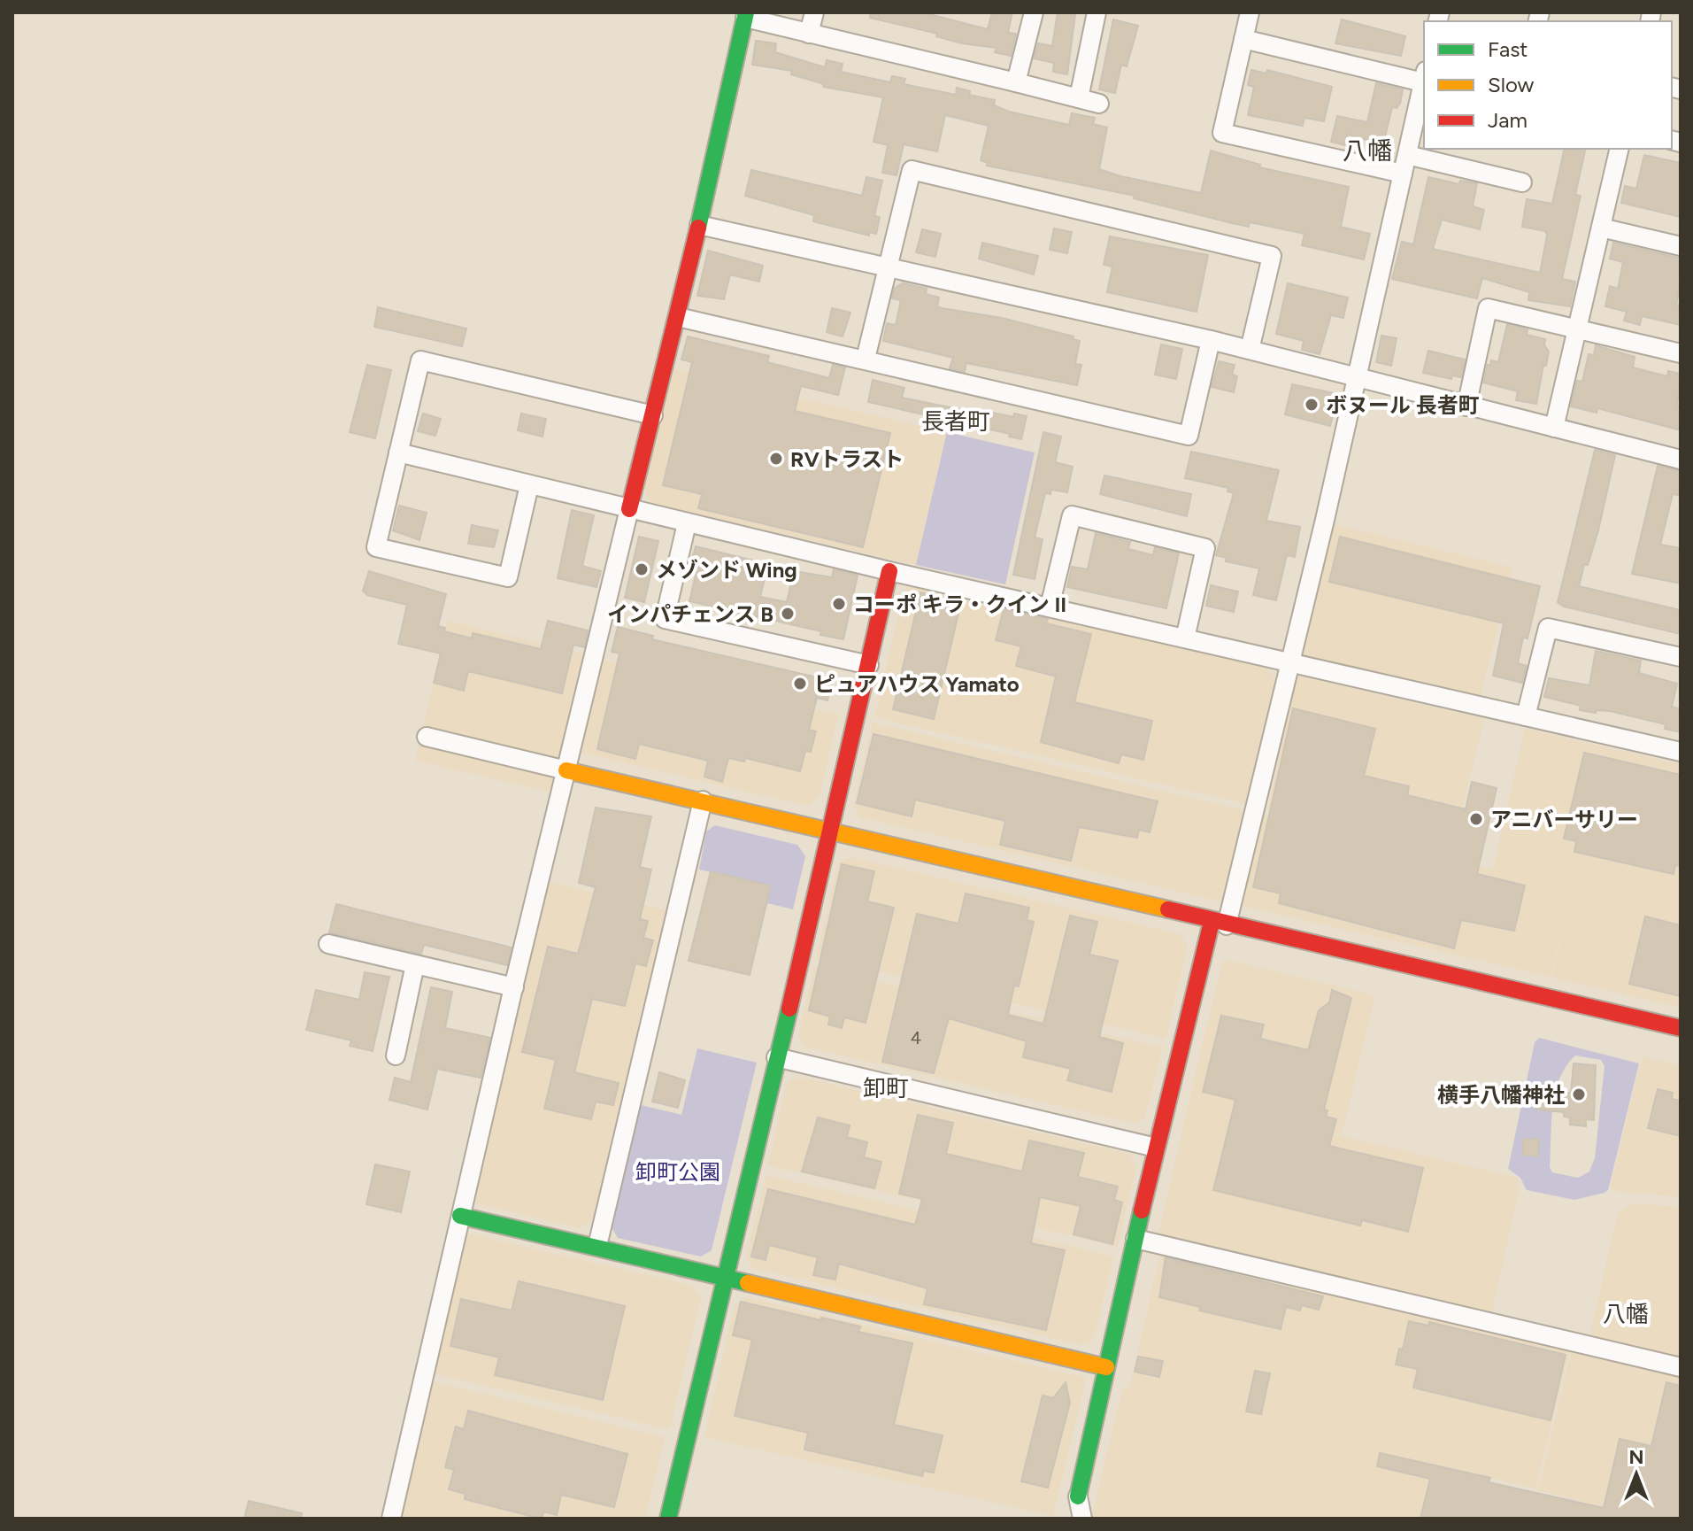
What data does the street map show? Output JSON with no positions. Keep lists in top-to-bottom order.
{
  "districts": [
    "八幡",
    "長者町",
    "卸町",
    "八幡"
  ],
  "parks": ["卸町公園"],
  "places": [
    "ボヌール 長者町",
    "RVトラスト",
    "メゾンド Wing",
    "コーポ キラ・クイン II",
    "インパチェンス B",
    "ピュアハウス Yamato",
    "アニバーサリー",
    "横手八幡神社"
  ],
  "house_numbers": ["4"],
  "legend": ["Fast", "Slow", "Jam"],
  "north": "top"
}
